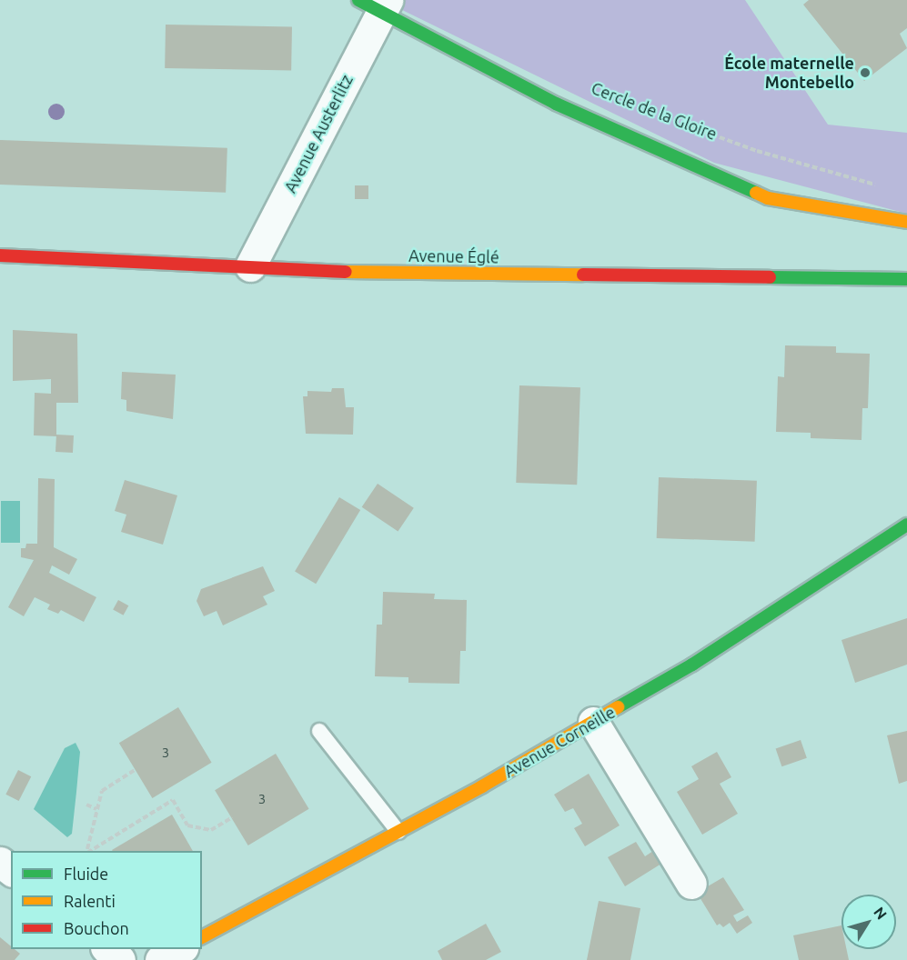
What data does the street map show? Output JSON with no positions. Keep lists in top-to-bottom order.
{
  "streets": {
    "street": ["Avenue Austerlitz", "Avenue Églé", "Avenue Corneille"],
    "path": ["Cercle de la Gloire"]
  },
  "crossings": [
    ["Avenue Austerlitz", "Avenue Églé"]
  ],
  "places": ["École maternelle Montebello"],
  "house_numbers": ["3", "3"],
  "legend": ["Fluide", "Ralenti", "Bouchon"],
  "north": "top right"
}
